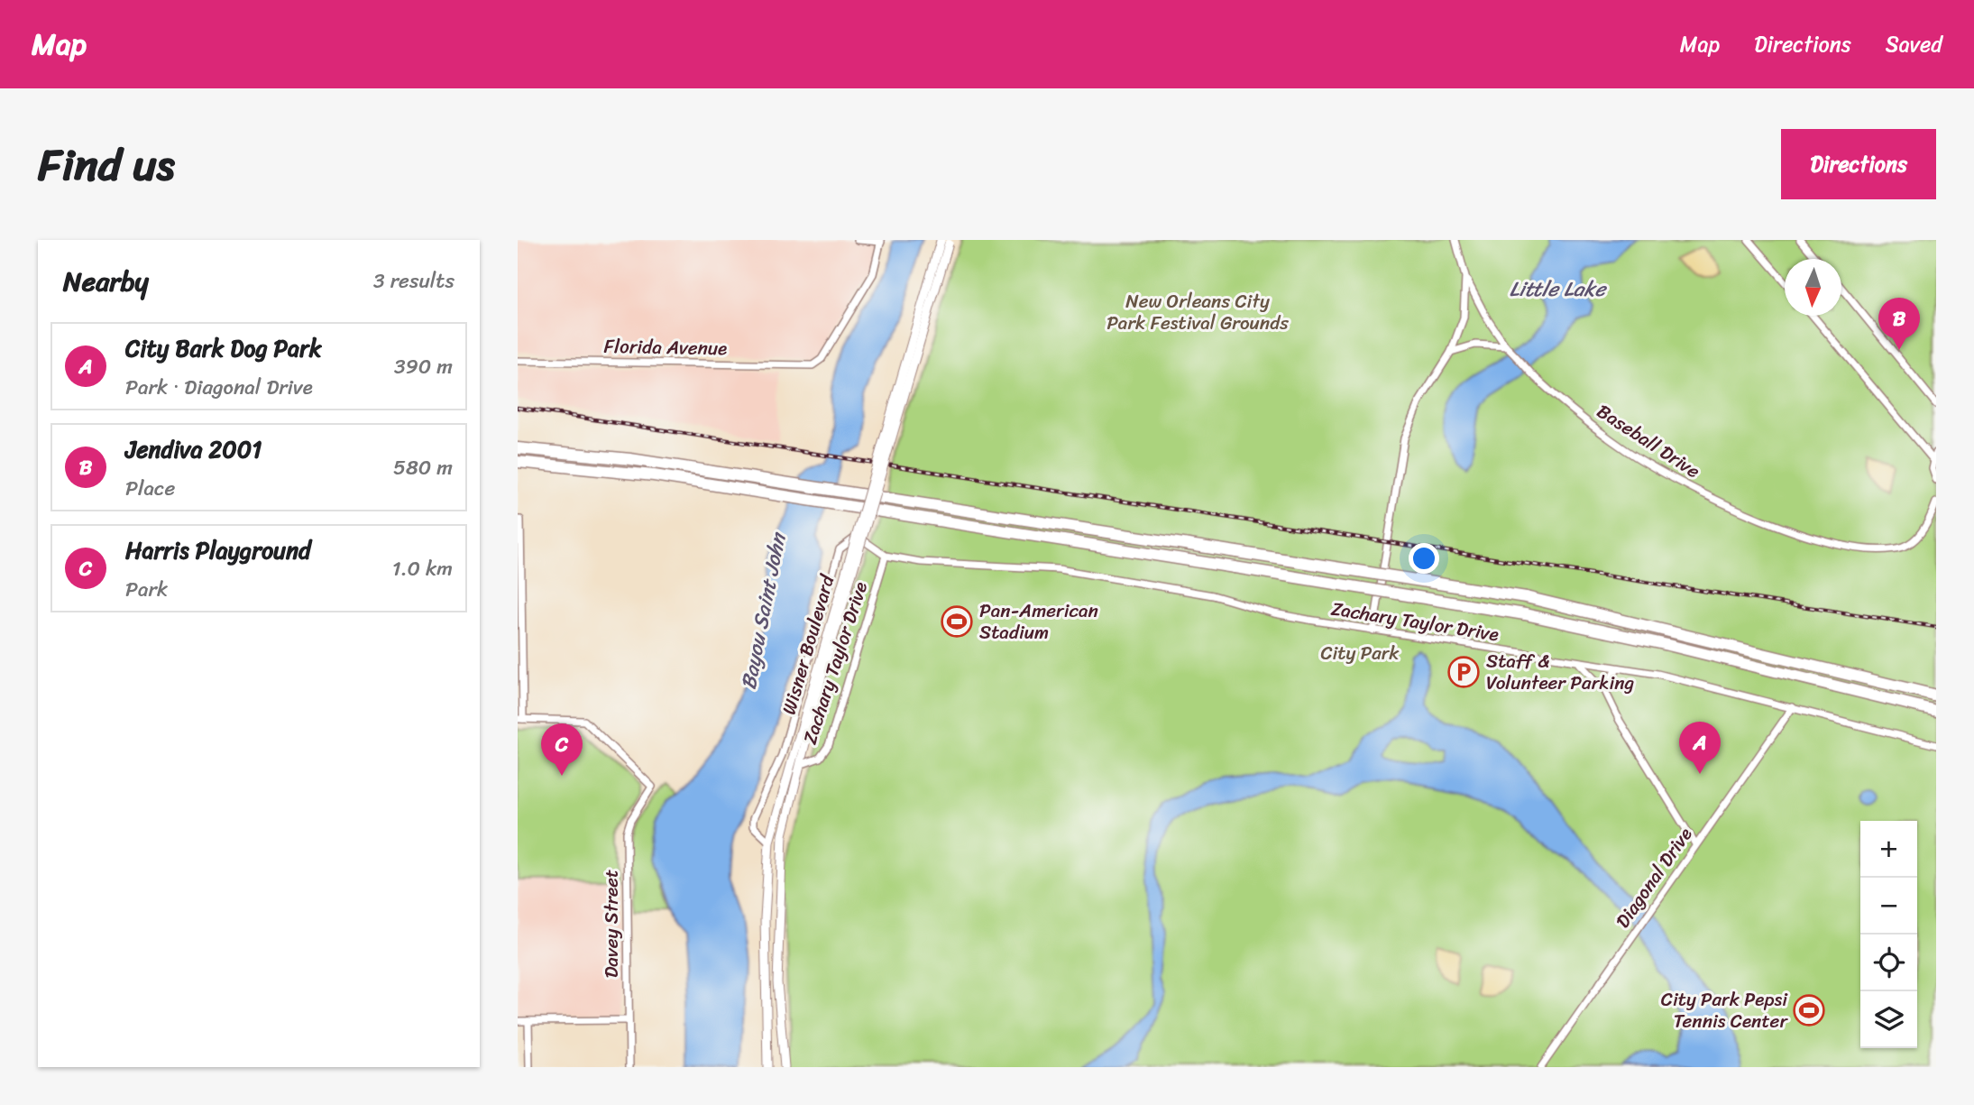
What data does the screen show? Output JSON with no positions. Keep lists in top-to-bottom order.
{
  "streets": {
    "street": [
      "Florida Avenue",
      "Baseball Drive",
      "Zachary Taylor Drive",
      "Wisner Boulevard",
      "Diagonal Drive",
      "Davey Street"
    ]
  },
  "crossings": [
    ["Zachary Taylor Drive", "Wisner Boulevard"],
    ["Zachary Taylor Drive", "Diagonal Drive"]
  ],
  "water": ["Little Lake", "Bayou Saint John"],
  "parks": ["New Orleans City Park Festival Grounds", "City Park"],
  "places": {
    "sports": ["Pan-American Stadium", "City Park Pepsi Tennis Center"],
    "parking": ["Staff & Volunteer Parking"]
  },
  "north": "bottom",
  "page": {
    "header": "Map",
    "nav": ["Map", "Directions", "Saved"],
    "title": "Find us",
    "buttons": "Directions",
    "heading": ["Nearby", "3 results"],
    "pins": ["B", "A", "C"],
    "list": [
      {
        "mark": "A",
        "name": "City Bark Dog Park",
        "note": "Park · Diagonal Drive",
        "value": "390 m"
      },
      {
        "mark": "B",
        "name": "Jendiva 2001",
        "note": "Place",
        "value": "580 m"
      },
      {
        "mark": "C",
        "name": "Harris Playground",
        "note": "Park",
        "value": "1.0 km"
      }
    ],
    "map_buttons": ["+", "−"]
  }
}
